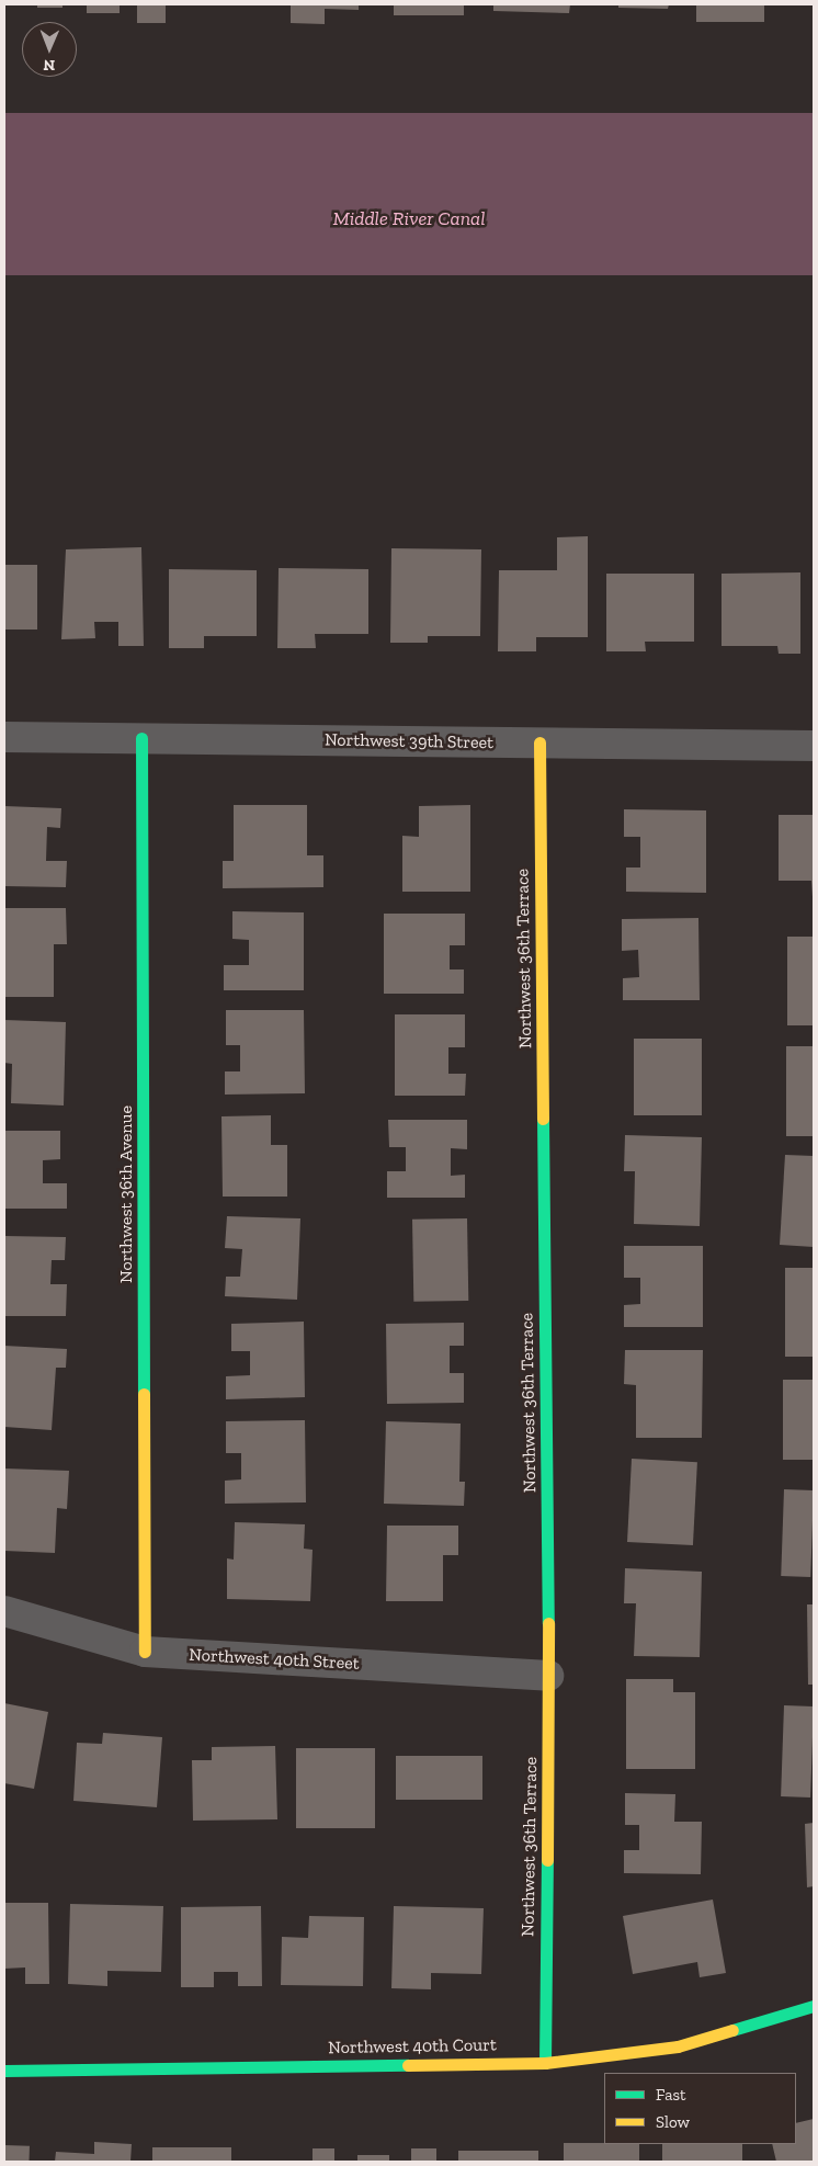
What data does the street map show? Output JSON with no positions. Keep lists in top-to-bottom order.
{
  "streets": {
    "street": [
      "Northwest 39th Street",
      "Northwest 36th Terrace",
      "Northwest 36th Avenue",
      "Northwest 40th Street",
      "Northwest 40th Court"
    ]
  },
  "crossings": [
    ["Northwest 39th Street", "Northwest 36th Terrace"],
    ["Northwest 39th Street", "Northwest 36th Avenue"],
    ["Northwest 36th Terrace", "Northwest 40th Street"],
    ["Northwest 36th Terrace", "Northwest 40th Court"],
    ["Northwest 36th Avenue", "Northwest 40th Street"]
  ],
  "water": ["Middle River Canal"],
  "legend": ["Fast", "Slow"],
  "north": "bottom"
}
